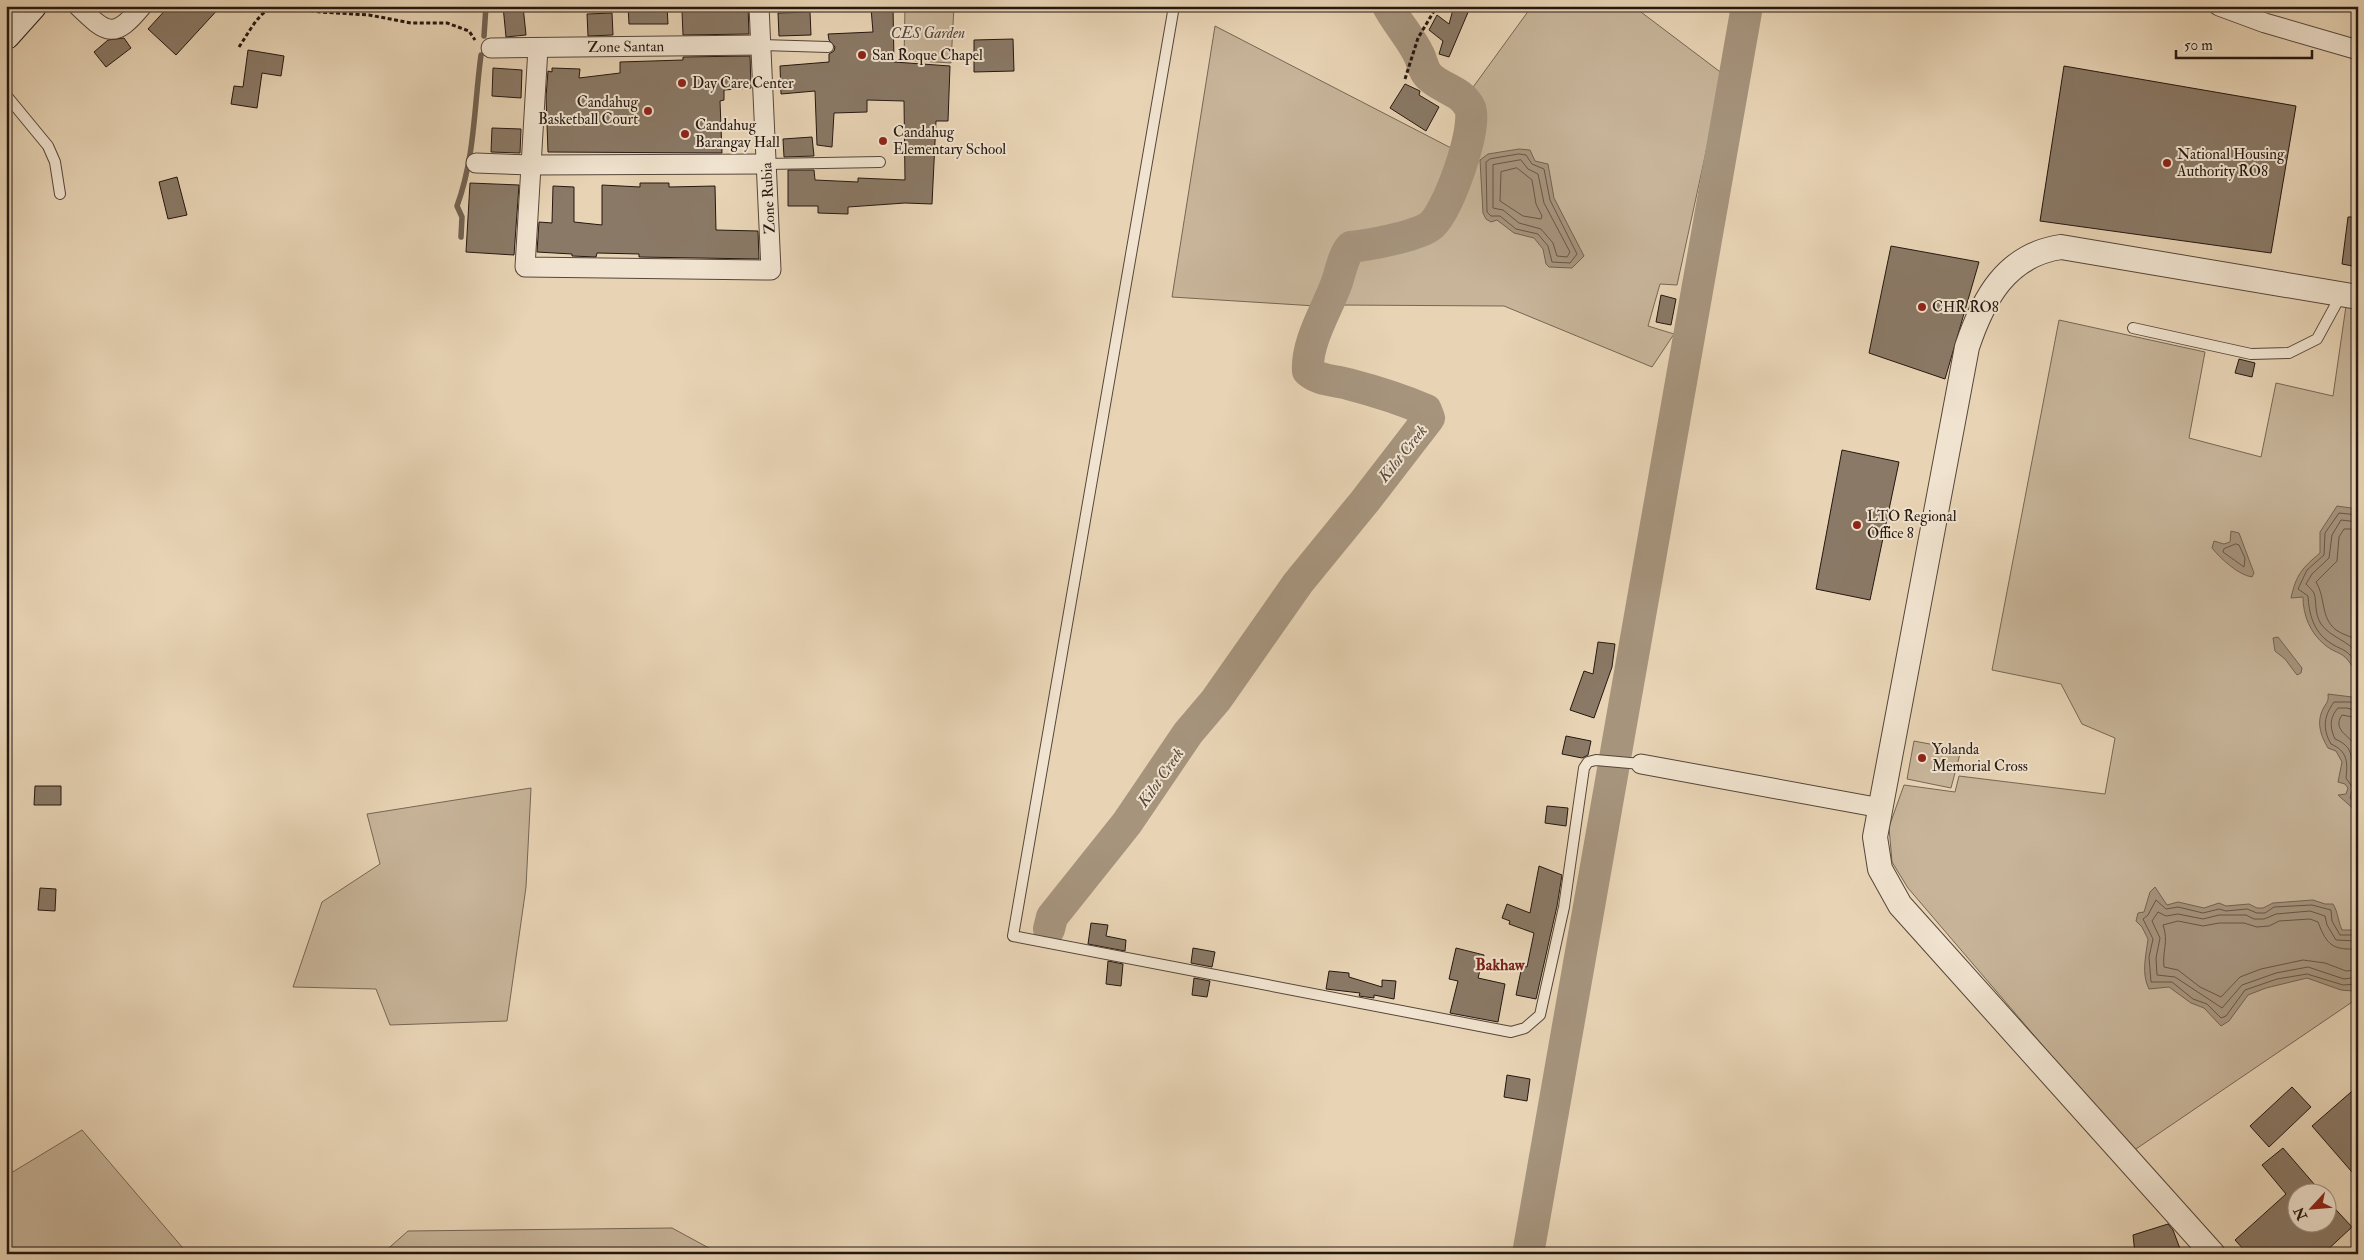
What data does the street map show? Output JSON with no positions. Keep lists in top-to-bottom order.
{
  "streets": {
    "street": ["Zone Santan", "Zone Rubia"]
  },
  "crossings": [
    ["Zone Santan", "Zone Rubia"]
  ],
  "districts": ["Bakhaw"],
  "water": ["Kilot Creek"],
  "parks": ["CES Garden"],
  "places": [
    "San Roque Chapel",
    "Day Care Center",
    "Candahug Basketball Court",
    "Candahug Barangay Hall",
    "Candahug Elementary School",
    "National Housing Authority RO8",
    "CHR RO8",
    "LTO Regional Office 8",
    "Yolanda Memorial Cross"
  ],
  "scale_bar": "50 m",
  "north": "bottom left"
}
